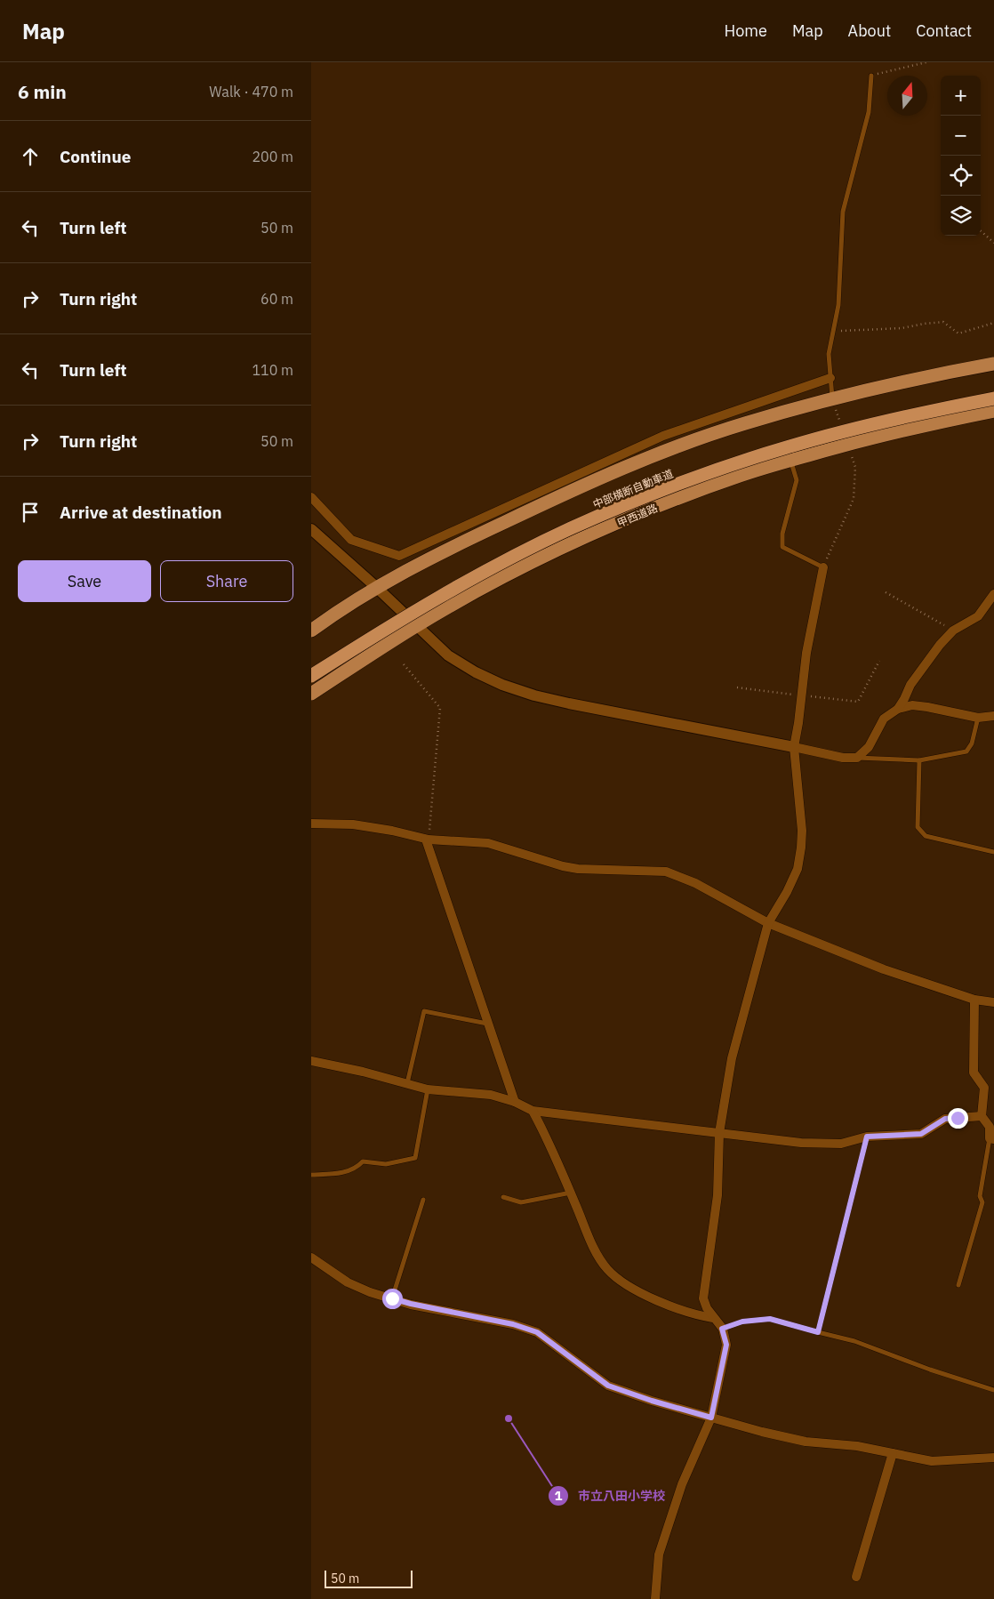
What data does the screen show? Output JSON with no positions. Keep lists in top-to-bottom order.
{
  "streets": {
    "highway": ["中部横断自動車道", "甲西道路"]
  },
  "places": ["市立八田小学校"],
  "scale_bar": "50 m",
  "north": "top",
  "page": {
    "header": "Map",
    "nav": [
      "Home",
      "Map",
      "About",
      "Contact"
    ],
    "heading": ["6 min", "Walk · 470 m"],
    "map_buttons": ["+", "−"],
    "list": [
      ["Continue", "200 m"],
      ["Turn left", "50 m"],
      ["Turn right", "60 m"],
      ["Turn left", "110 m"],
      ["Turn right", "50 m"],
      "Arrive at destination"
    ],
    "buttons": ["Save", "Share"],
    "scale": "50 m"
  }
}
